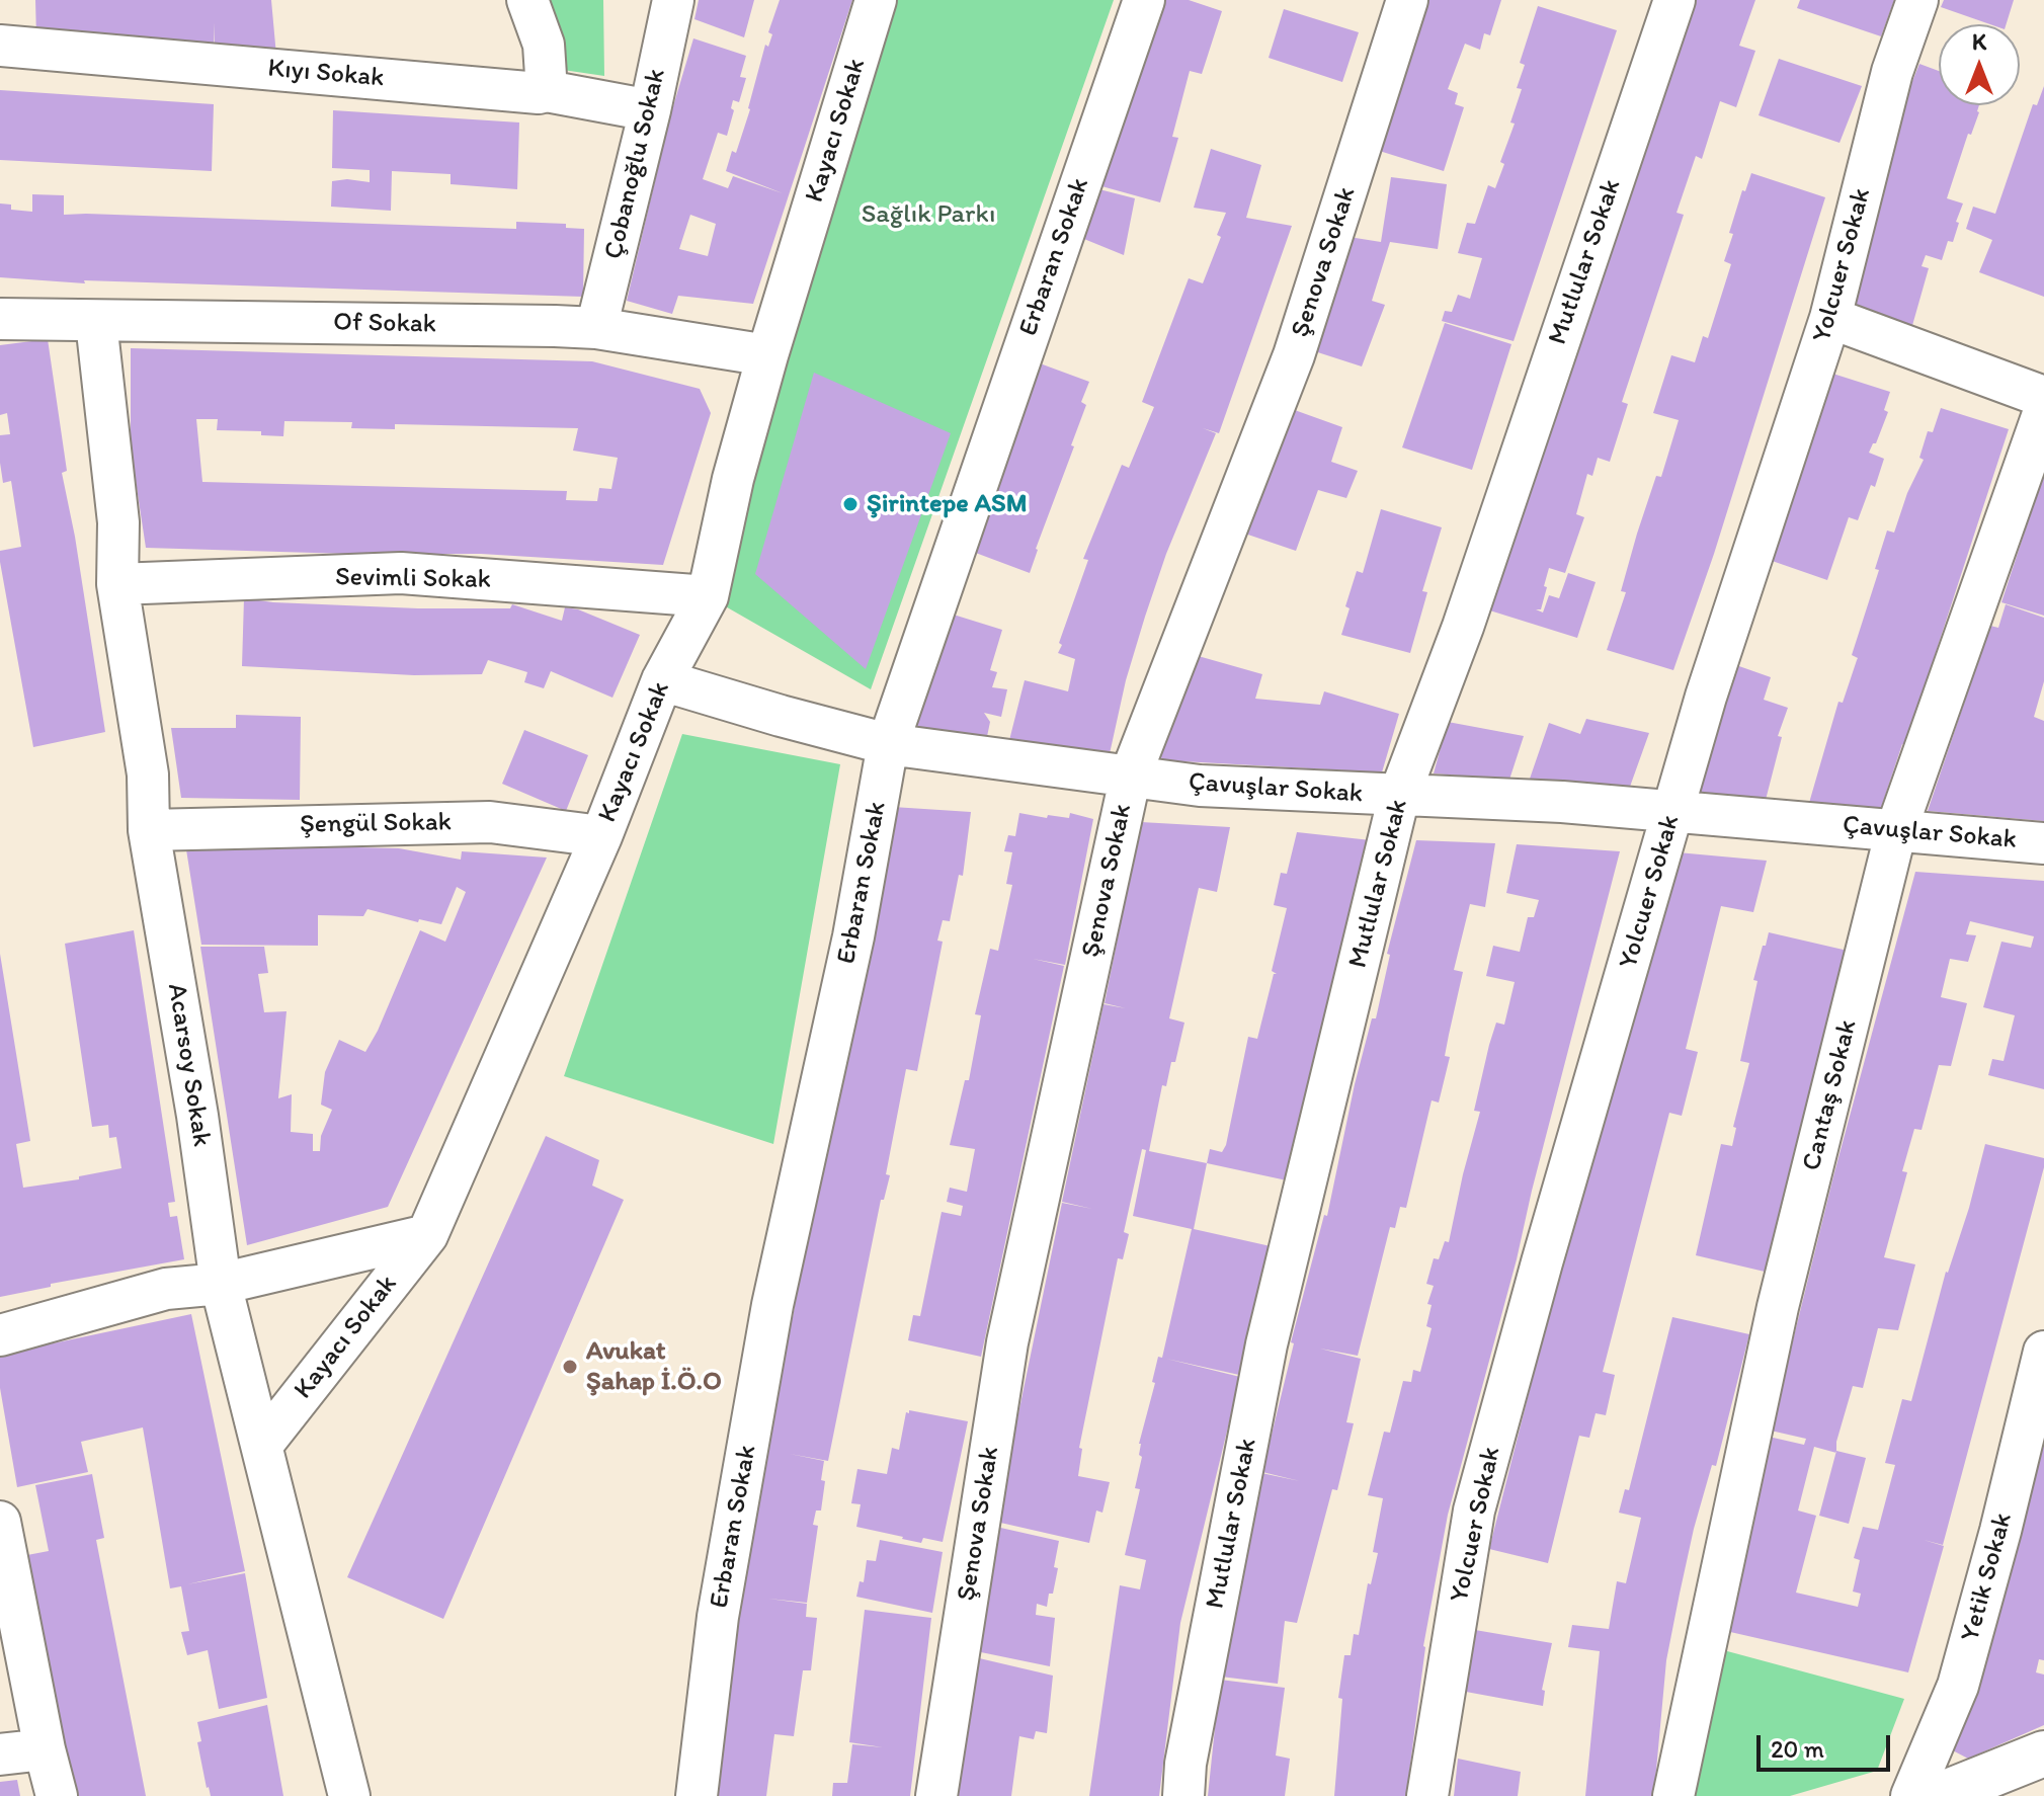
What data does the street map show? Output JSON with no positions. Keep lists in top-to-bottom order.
{
  "streets": {
    "street": [
      "Kıyı Sokak",
      "Kayacı Sokak",
      "Çobanoğlu Sokak",
      "Erbaran Sokak",
      "Şenova Sokak",
      "Mutlular Sokak",
      "Yolcuer Sokak",
      "Of Sokak",
      "Sevimli Sokak",
      "Çavuşlar Sokak",
      "Şengül Sokak",
      "Acarsoy Sokak",
      "Cantaş Sokak",
      "Yetik Sokak"
    ]
  },
  "crossings": [
    ["Kıyı Sokak", "Çobanoğlu Sokak"],
    ["Kayacı Sokak", "Of Sokak"],
    ["Kayacı Sokak", "Sevimli Sokak"],
    ["Kayacı Sokak", "Çavuşlar Sokak"],
    ["Kayacı Sokak", "Şengül Sokak"],
    ["Kayacı Sokak", "Acarsoy Sokak"],
    ["Çobanoğlu Sokak", "Of Sokak"],
    ["Erbaran Sokak", "Çavuşlar Sokak"],
    ["Şenova Sokak", "Çavuşlar Sokak"],
    ["Mutlular Sokak", "Çavuşlar Sokak"],
    ["Yolcuer Sokak", "Çavuşlar Sokak"],
    ["Of Sokak", "Acarsoy Sokak"],
    ["Sevimli Sokak", "Acarsoy Sokak"],
    ["Çavuşlar Sokak", "Cantaş Sokak"],
    ["Şengül Sokak", "Acarsoy Sokak"]
  ],
  "parks": ["Sağlık Parkı"],
  "places": ["Şirintepe ASM", "Avukat Şahap İ.Ö.O"],
  "scale_bar": "20 m",
  "north": "top"
}
